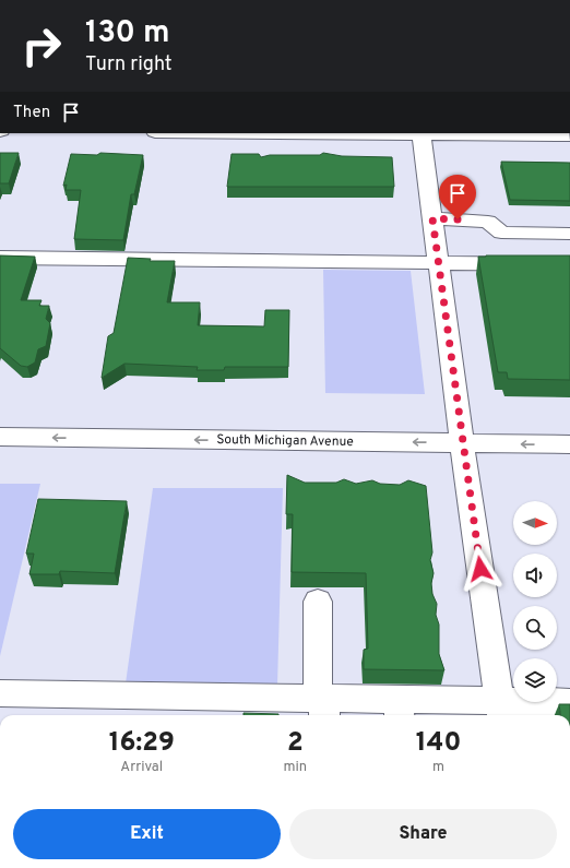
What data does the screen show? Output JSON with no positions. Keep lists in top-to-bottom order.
{
  "streets": {
    "street": ["South Michigan Avenue"]
  },
  "north": "right",
  "page": {
    "turn": ["130 m", "Turn right"],
    "then": "Then",
    "eta": [
      "16:29",
      "Arrival",
      "2",
      "min",
      "140",
      "m"
    ],
    "buttons": ["Exit", "Share"]
  }
}
